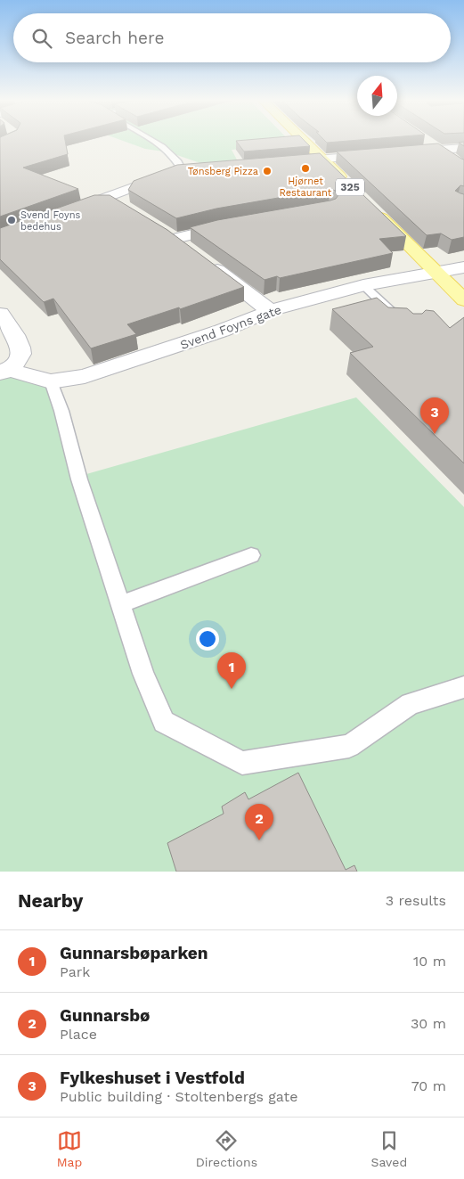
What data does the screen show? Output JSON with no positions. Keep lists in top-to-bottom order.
{
  "streets": {
    "main road": ["325"],
    "street": ["Svend Foyns gate"]
  },
  "crossings": [
    ["325", "Svend Foyns gate"]
  ],
  "places": ["Hjørnet Restaurant", "Tønsberg Pizza", "Svend Foyns bedehus"],
  "north": "top",
  "page": {
    "search": "Search here",
    "pins": ["3", "1", "2"],
    "heading": ["Nearby", "3 results"],
    "list": [
      {
        "mark": "1",
        "name": "Gunnarsbøparken",
        "note": "Park",
        "value": "10 m"
      },
      {
        "mark": "2",
        "name": "Gunnarsbø",
        "note": "Place",
        "value": "30 m"
      },
      {
        "mark": "3",
        "name": "Fylkeshuset i Vestfold",
        "note": "Public building · Stoltenbergs gate",
        "value": "70 m"
      }
    ],
    "nav": ["Map", "Directions", "Saved"]
  }
}
